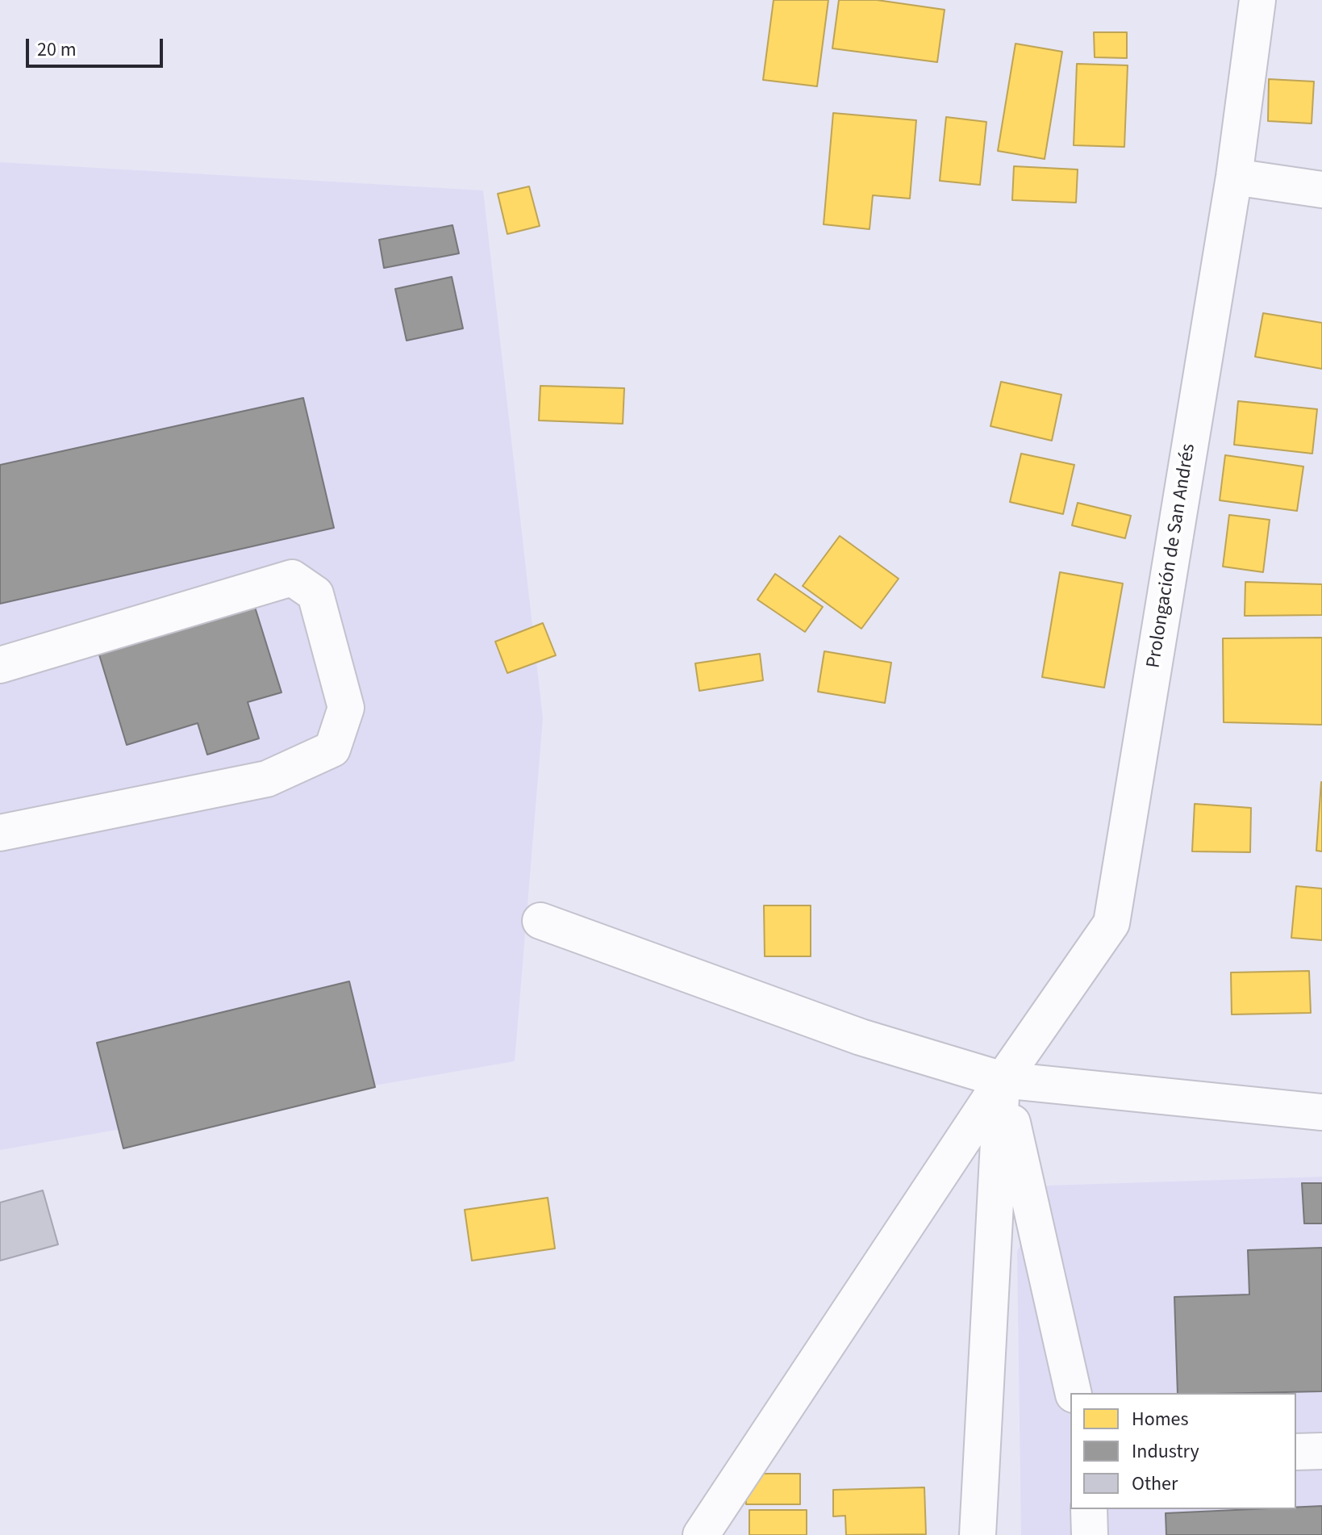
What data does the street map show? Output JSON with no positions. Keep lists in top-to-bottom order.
{
  "streets": {
    "street": ["Prolongación de San Andrés"]
  },
  "legend": ["Homes", "Industry", "Other"],
  "scale_bar": "20 m"
}
